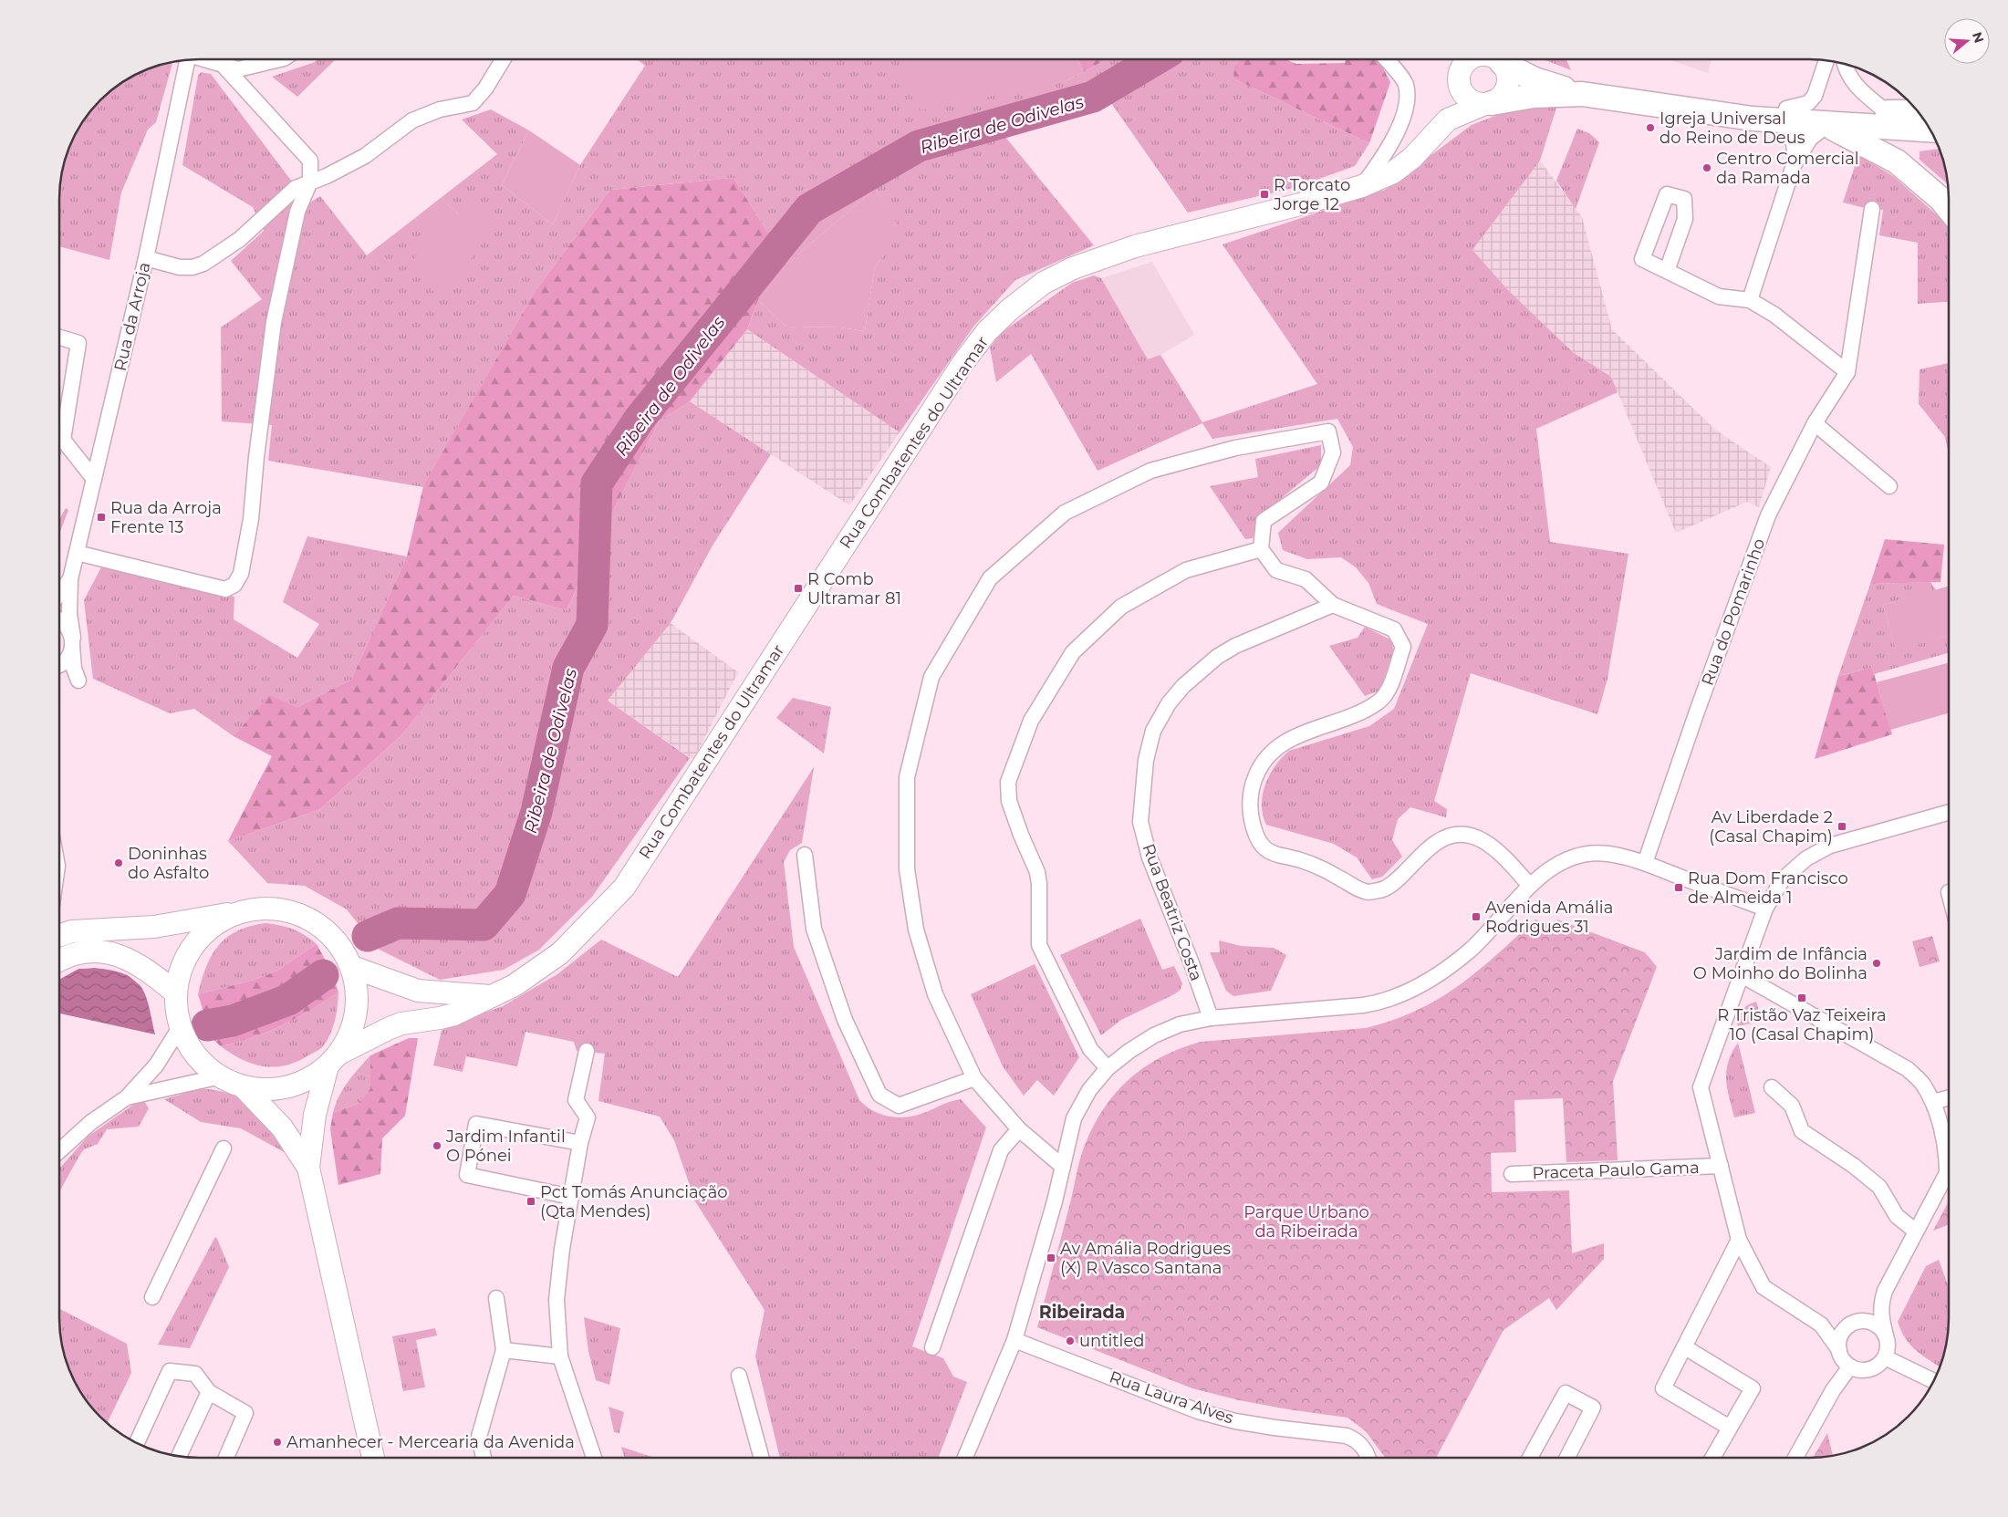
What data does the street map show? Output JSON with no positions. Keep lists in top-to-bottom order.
{
  "streets": {
    "main road": ["Rua Combatentes do Ultramar"],
    "street": [
      "Rua da Arroja",
      "Rua do Pomarinho",
      "Rua Beatriz Costa",
      "Praceta Paulo Gama",
      "Rua Laura Alves"
    ]
  },
  "districts": ["Ribeirada"],
  "water": ["Ribeira de Odivelas"],
  "parks": ["Parque Urbano da Ribeirada"],
  "places": {
    "other": [
      "Igreja Universal do Reino de Deus",
      "Centro Comercial da Ramada",
      "Doninhas do Asfalto",
      "Jardim de Infância O Moinho do Bolinha",
      "Jardim Infantil O Pónei",
      "untitled",
      "Amanhecer - Mercearia da Avenida"
    ],
    "transit": [
      "R Torcato Jorge 12",
      "Rua da Arroja Frente 13",
      "R Comb Ultramar 81",
      "Av Liberdade 2 (Casal Chapim)",
      "Rua Dom Francisco de Almeida 1",
      "Avenida Amália Rodrigues 31",
      "R Tristão Vaz Teixeira 10 (Casal Chapim)",
      "Pct Tomás Anunciação (Qta Mendes)",
      "Av Amália Rodrigues (X) R Vasco Santana"
    ]
  },
  "north": "right"
}
